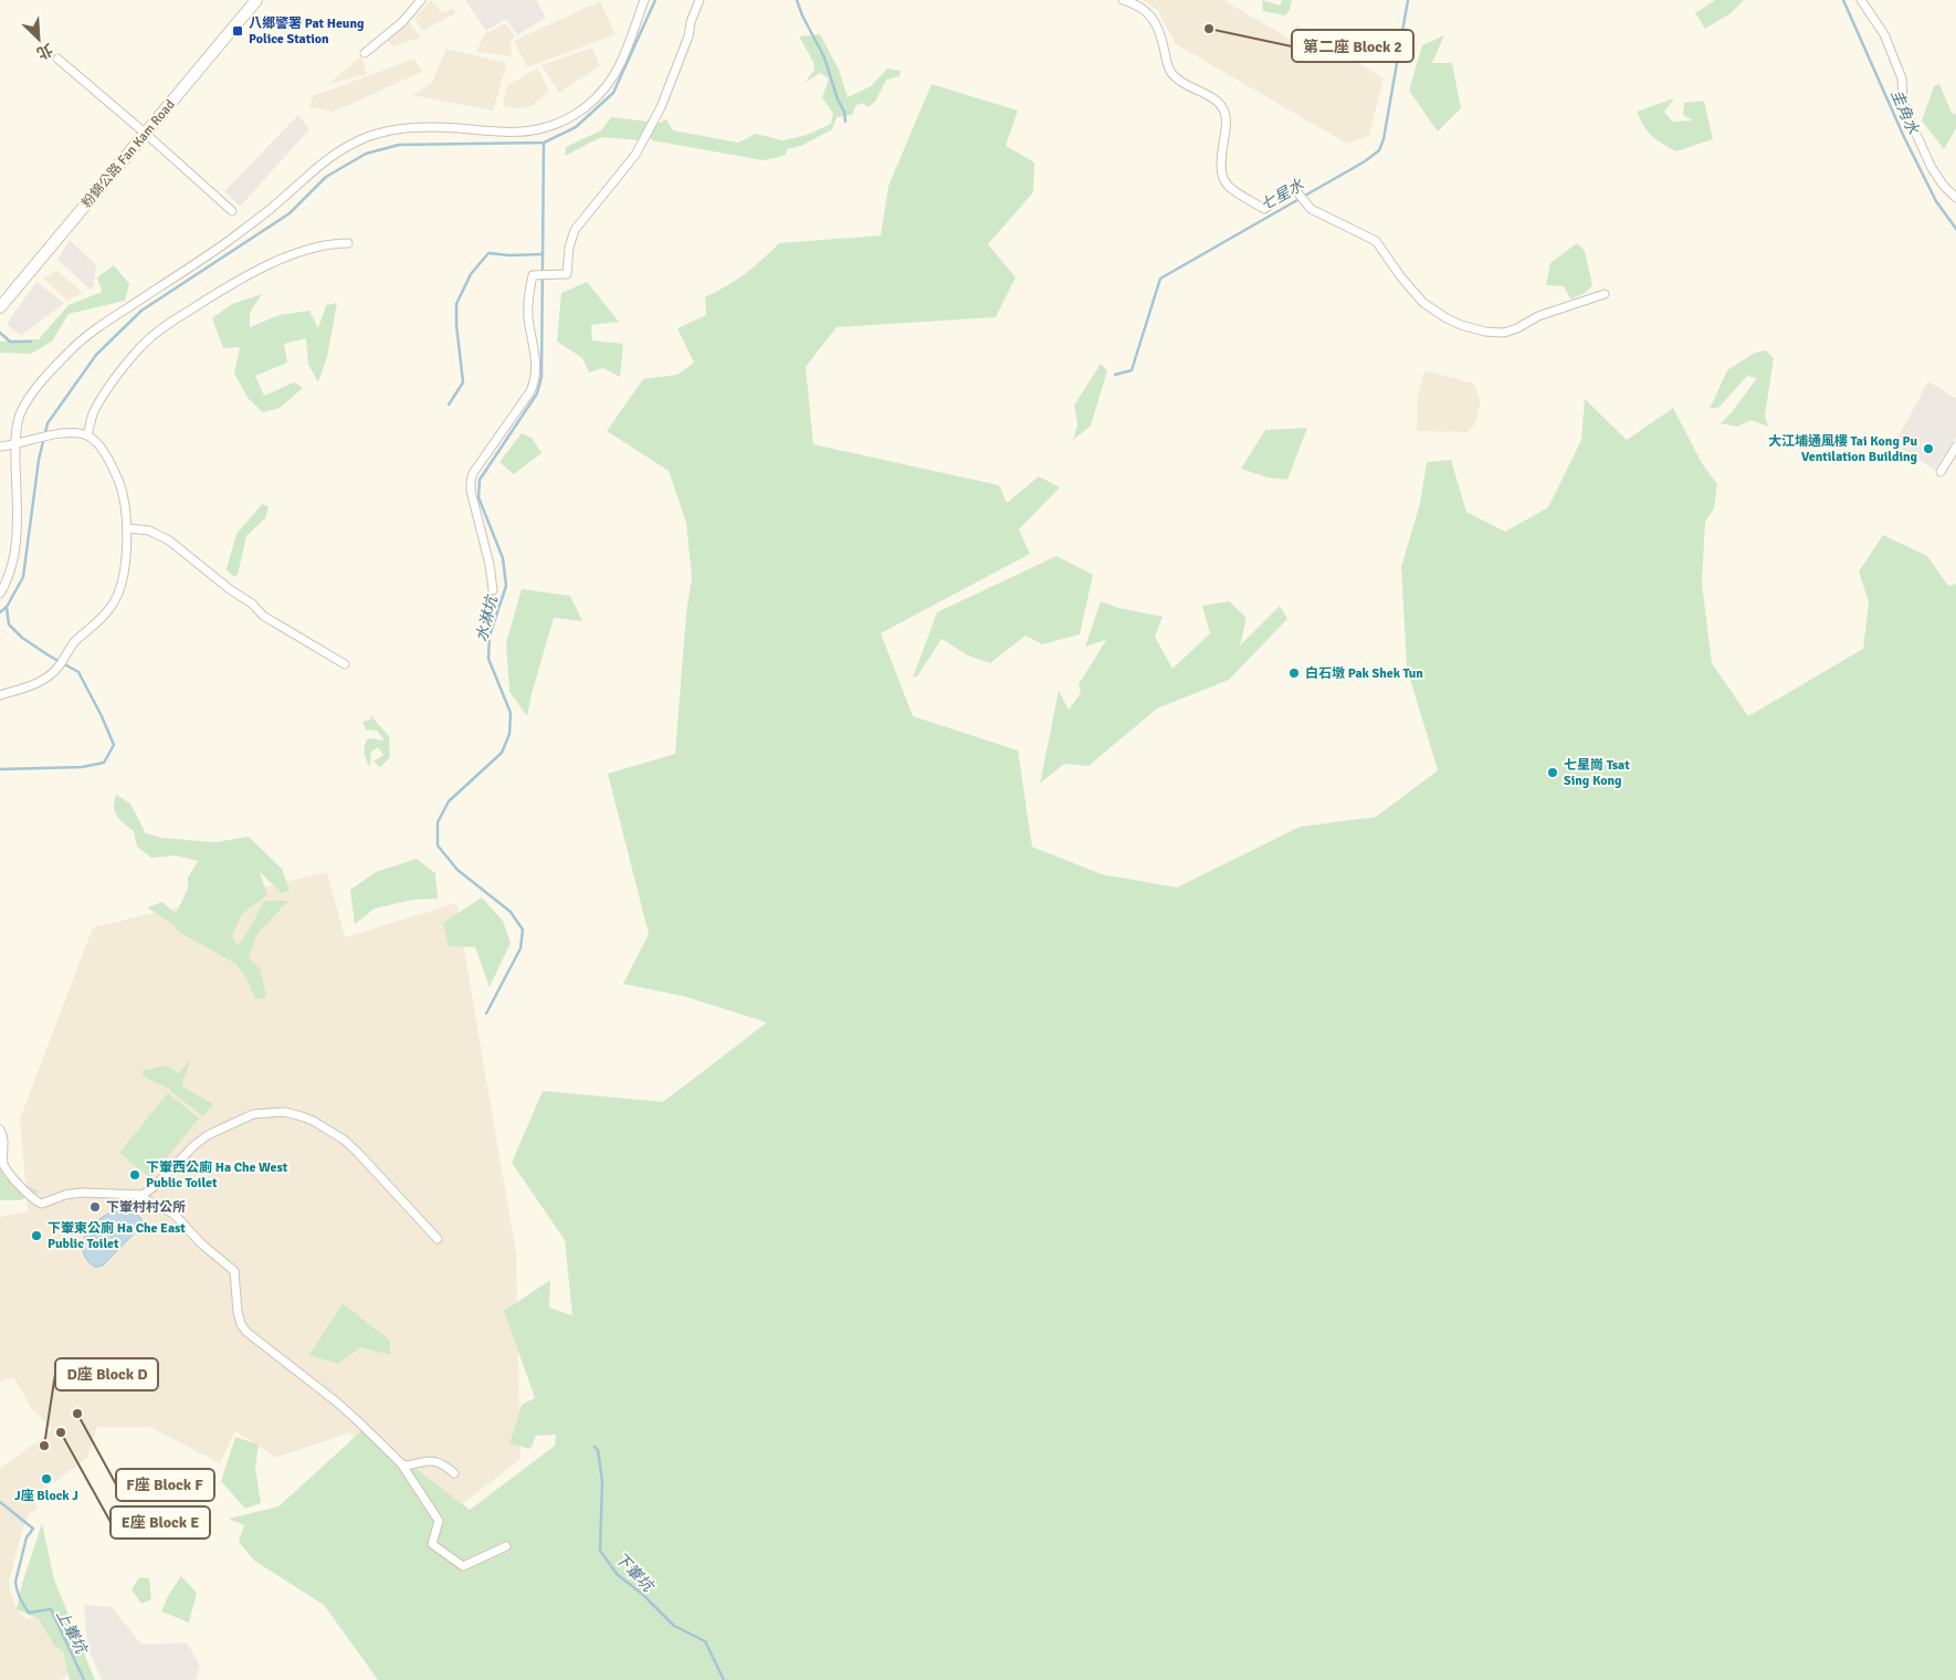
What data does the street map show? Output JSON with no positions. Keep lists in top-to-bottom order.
{
  "streets": {
    "main road": ["粉錦公路 Fan Kam Road"]
  },
  "water": [
    "圭角水",
    "七星水",
    "水淋坑",
    "下輋坑",
    "上輋坑"
  ],
  "places": {
    "other": [
      "第二座 Block 2",
      "大江埔通風樓 Tai Kong Pu Ventilation Building",
      "白石墩 Pak Shek Tun",
      "七星崗 Tsat Sing Kong",
      "下輋西公廁 Ha Che West Public Toilet",
      "下輋村村公所",
      "下輋東公廁 Ha Che East Public Toilet",
      "F座 Block F",
      "E座 Block E",
      "D座 Block D",
      "J座 Block J"
    ],
    "transit": ["八鄉警署 Pat Heung Police Station"]
  },
  "north": "bottom right"
}
